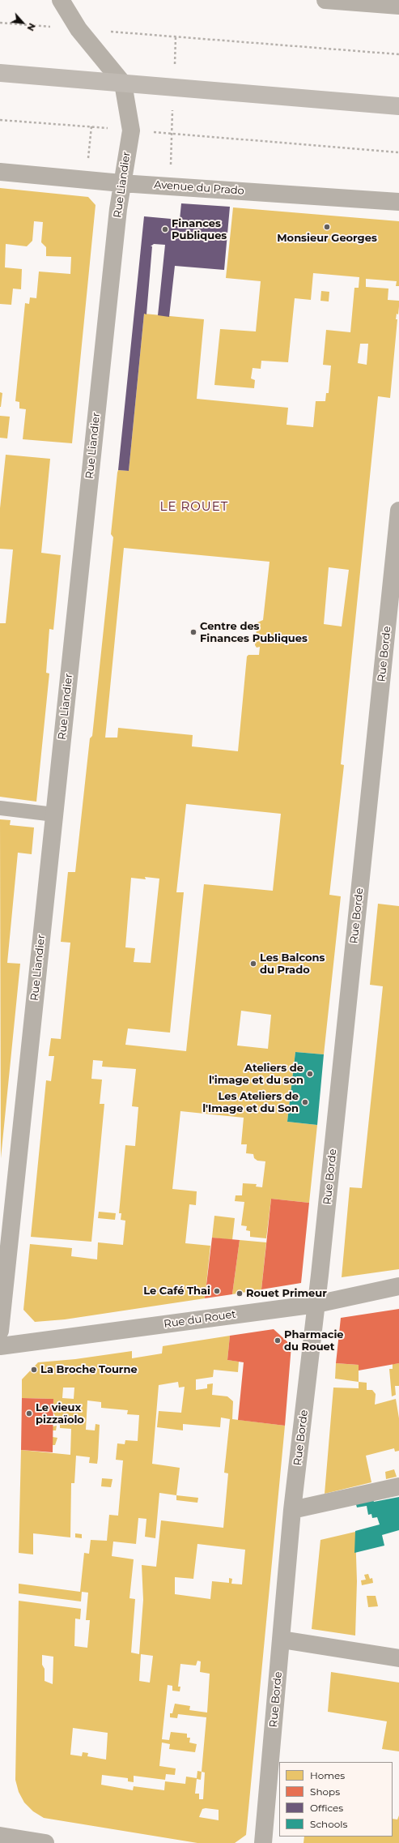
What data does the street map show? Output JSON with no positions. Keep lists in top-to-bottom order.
{
  "streets": {
    "street": [
      "Rue Liandier",
      "Avenue du Prado",
      "Rue Borde",
      "Rue du Rouet"
    ]
  },
  "crossings": [
    ["Rue Liandier", "Avenue du Prado"],
    ["Rue Borde", "Rue du Rouet"]
  ],
  "districts": ["LE ROUET"],
  "places": [
    "Monsieur Georges",
    "Finances Publiques",
    "Centre des Finances Publiques",
    "Les Balcons du Prado",
    "Ateliers de l'image et du son",
    "Les Ateliers de l'Image et du Son",
    "Le Café Thai",
    "Rouet Primeur",
    "Pharmacie du Rouet",
    "La Broche Tourne",
    "Le vieux pizzaïolo"
  ],
  "legend": [
    "Homes",
    "Shops",
    "Offices",
    "Schools"
  ],
  "north": "bottom right"
}
